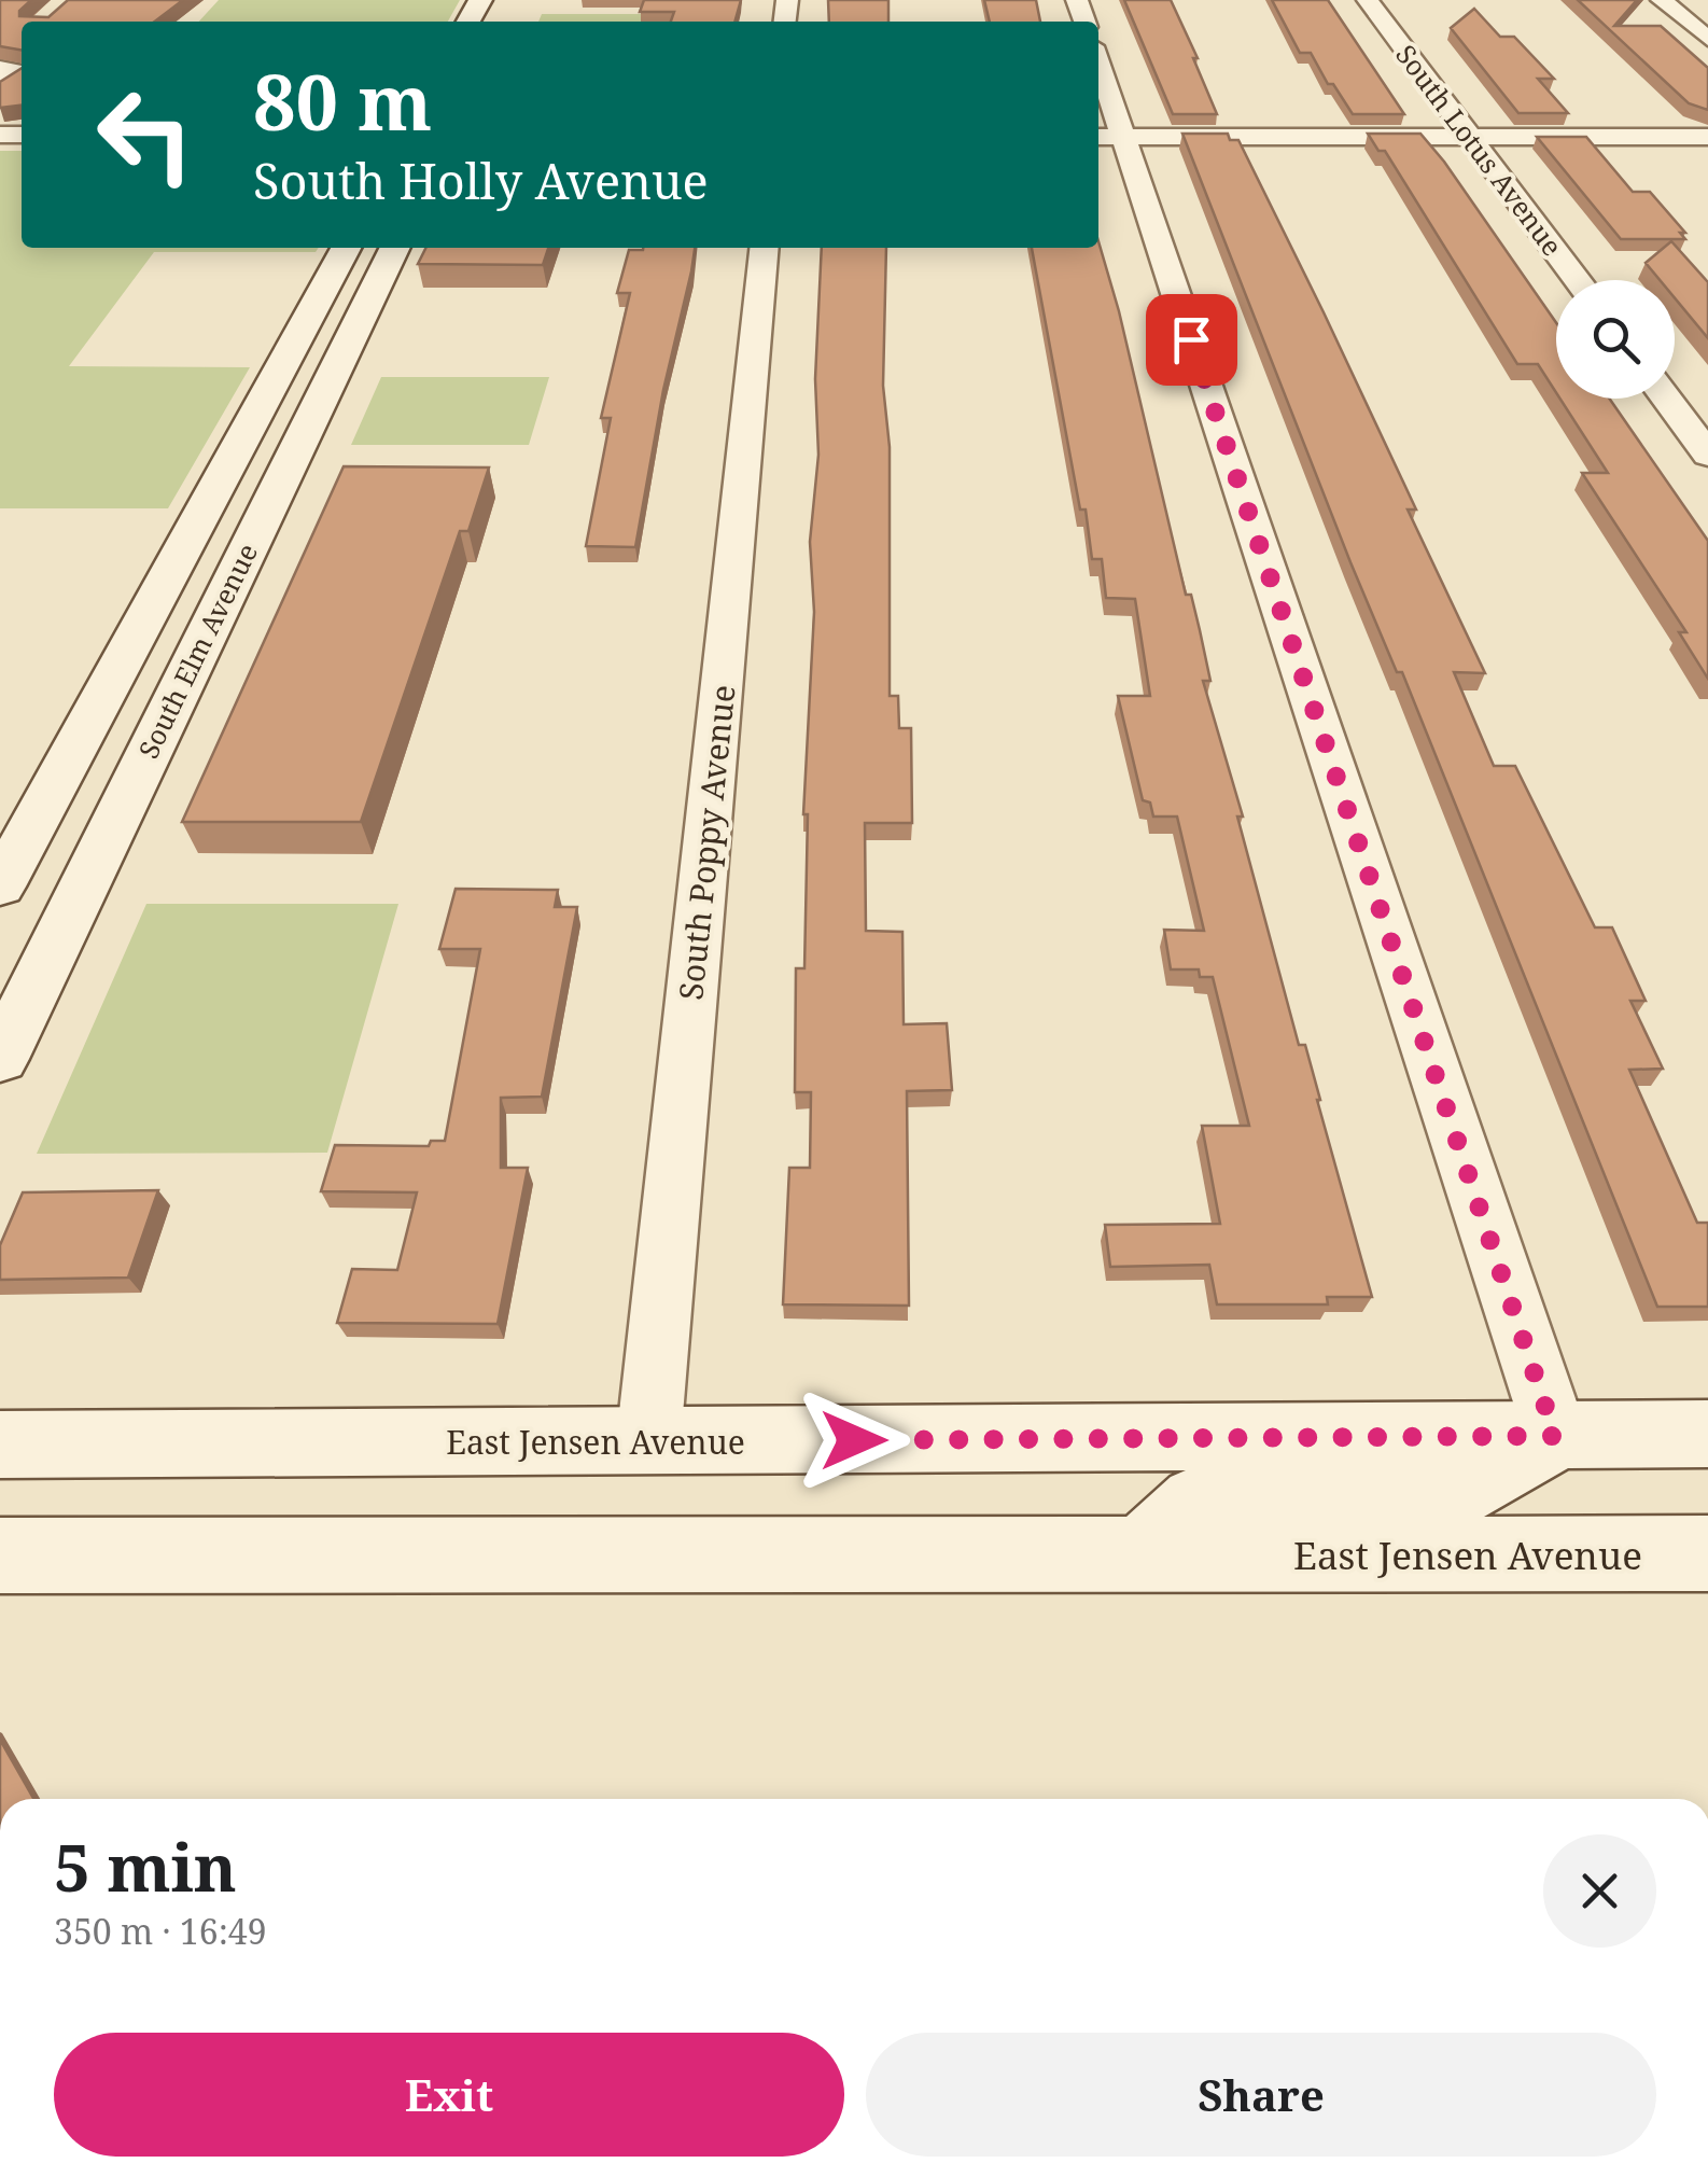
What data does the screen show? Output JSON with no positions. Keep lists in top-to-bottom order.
{
  "streets": {
    "main road": ["South Elm Avenue", "East Jensen Avenue"],
    "street": ["South Lotus Avenue", "South Poppy Avenue"]
  },
  "crossings": [
    ["South Poppy Avenue", "East Jensen Avenue"]
  ],
  "page": {
    "turn": ["80 m", "South Holly Avenue"],
    "heading": ["5 min", "350 m · 16:49"],
    "buttons": ["Exit", "Share"]
  }
}
